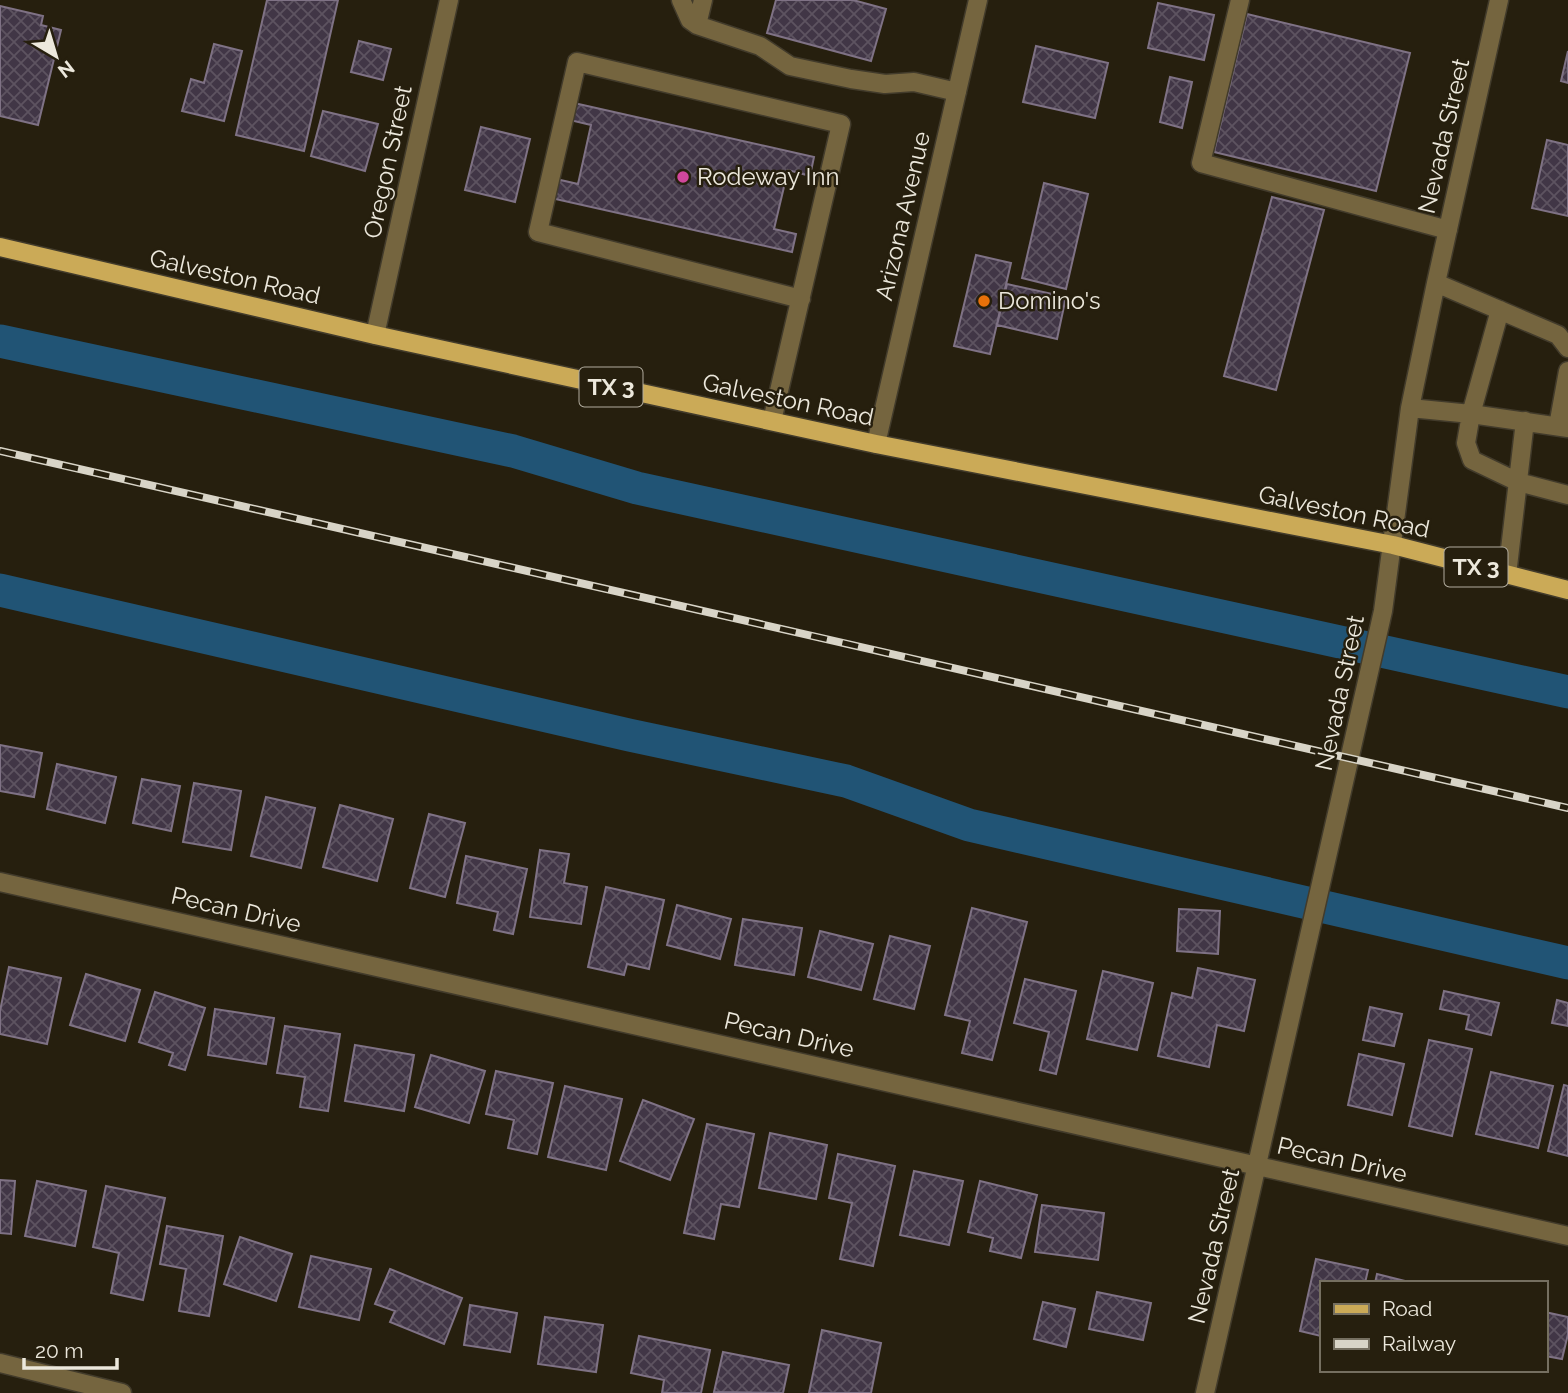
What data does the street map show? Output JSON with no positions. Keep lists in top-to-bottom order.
{
  "streets": {
    "main road": ["Galveston Road", "TX 3"],
    "street": [
      "Nevada Street",
      "Oregon Street",
      "Arizona Avenue",
      "Pecan Drive"
    ]
  },
  "crossings": [
    ["Nevada Street", "Galveston Road"],
    ["Nevada Street", "Pecan Drive"],
    ["Oregon Street", "Galveston Road"],
    ["Arizona Avenue", "Galveston Road"]
  ],
  "places": ["Rodeway Inn", "Domino's"],
  "legend": ["Road", "Railway"],
  "scale_bar": "20 m",
  "north": "bottom right"
}
